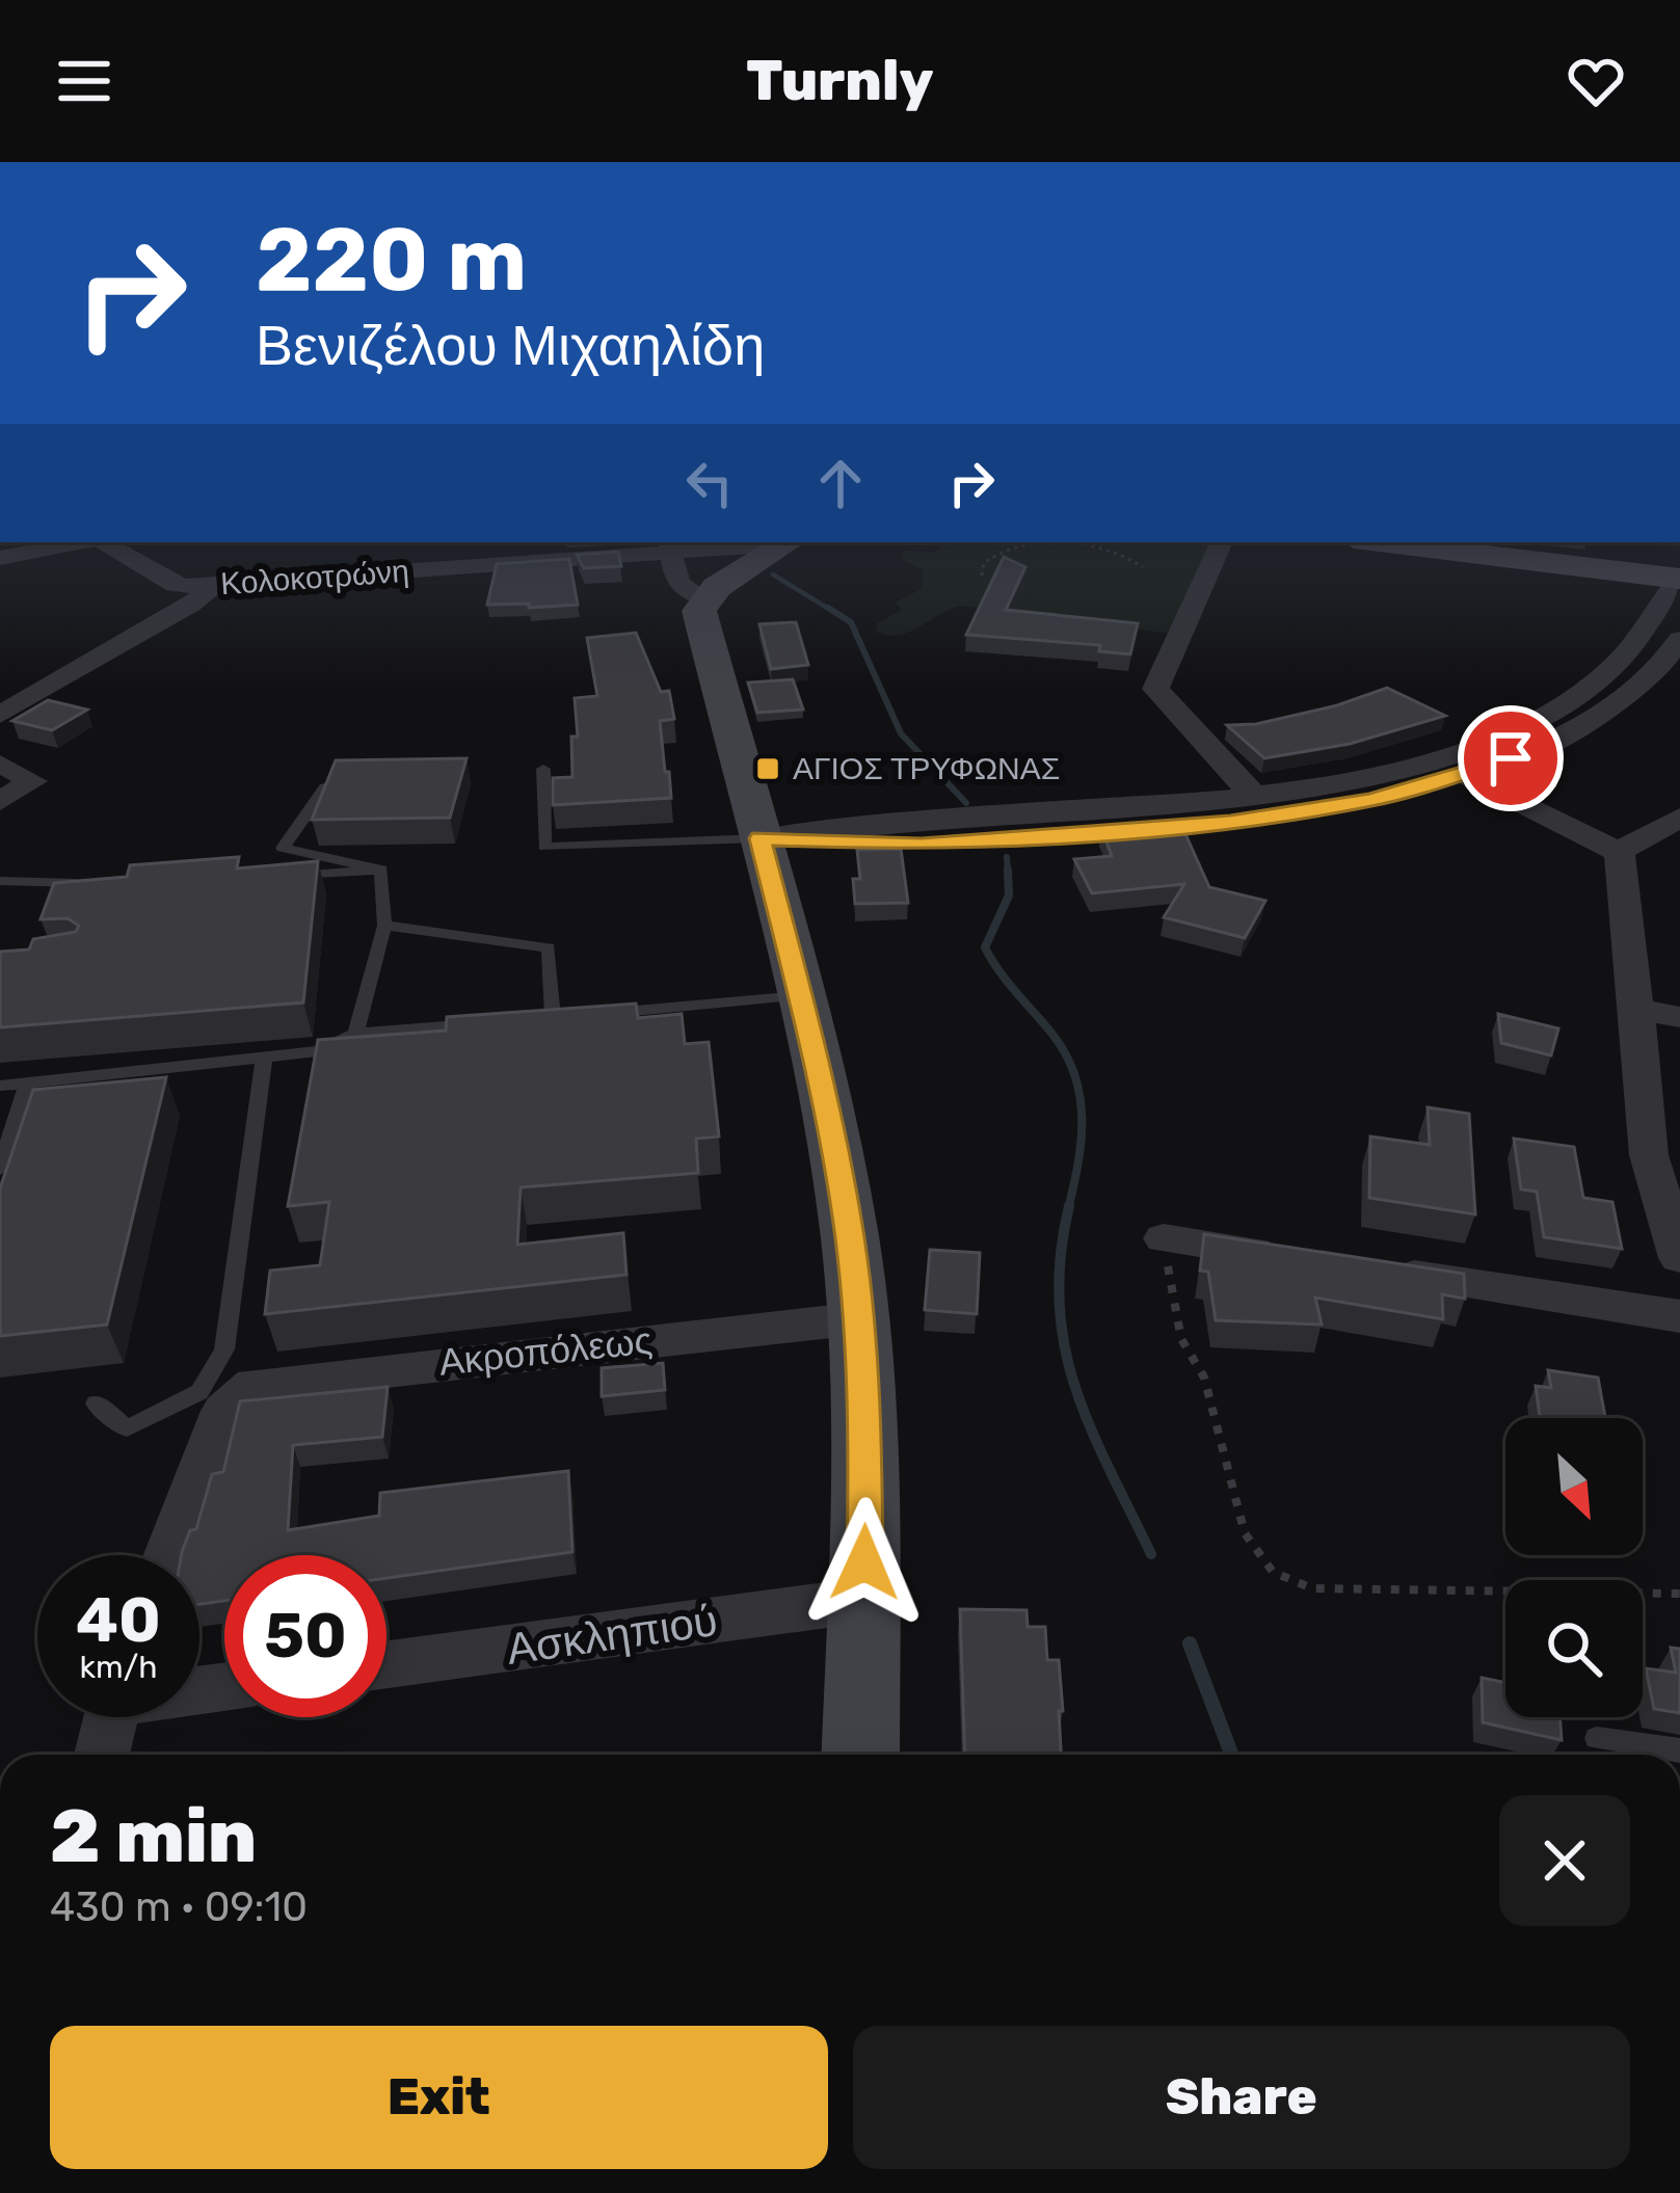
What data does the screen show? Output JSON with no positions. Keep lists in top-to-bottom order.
{
  "streets": {
    "street": ["Κολοκοτρώνη", "Ακροπόλεως", "Ασκληπιού"]
  },
  "places": {
    "transit": ["ΑΓΙΟΣ ΤΡΥΦΩΝΑΣ"]
  },
  "north": "bottom right",
  "page": {
    "header": "Turnly",
    "turn": ["220 m", "Βενιζέλου Μιχαηλίδη"],
    "speed": "40 km/h",
    "limit": "50",
    "heading": ["2 min", "430 m · 09:10"],
    "buttons": ["Exit", "Share"]
  }
}
